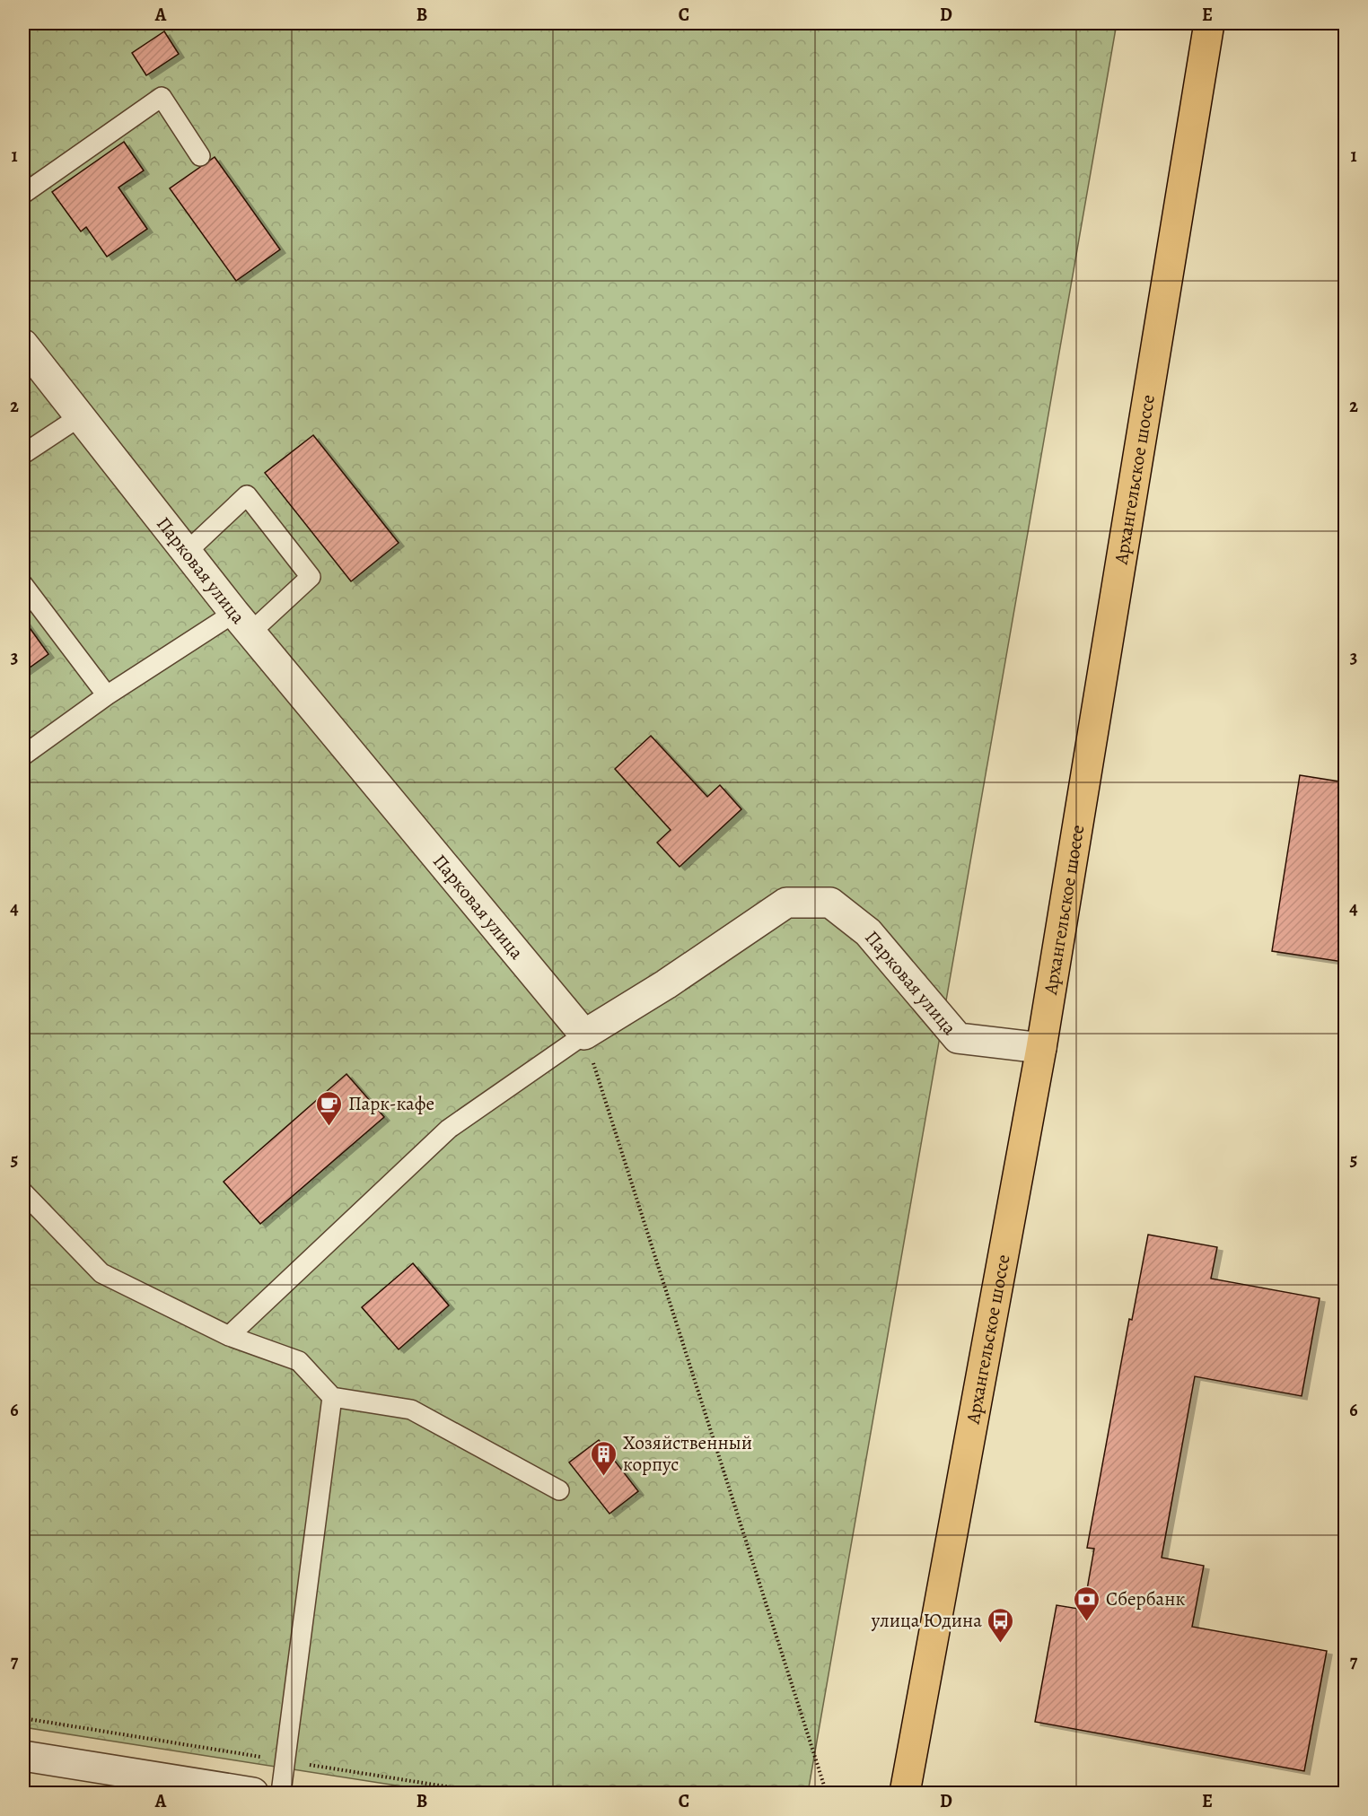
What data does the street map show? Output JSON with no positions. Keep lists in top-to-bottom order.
{
  "streets": {
    "main road": ["Архангельское шоссе"],
    "street": ["Парковая улица"]
  },
  "crossings": [
    ["Архангельское шоссе", "Парковая улица"]
  ],
  "places": {
    "cafe": ["Парк-кафе"],
    "building": ["Хозяйственный корпус"],
    "bank": ["Сбербанк"],
    "bus stop": ["улица Юдина"]
  },
  "grid": {
    "columns": [
      "A",
      "B",
      "C",
      "D",
      "E"
    ],
    "rows": [
      "1",
      "2",
      "3",
      "4",
      "5",
      "6",
      "7"
    ]
  }
}
